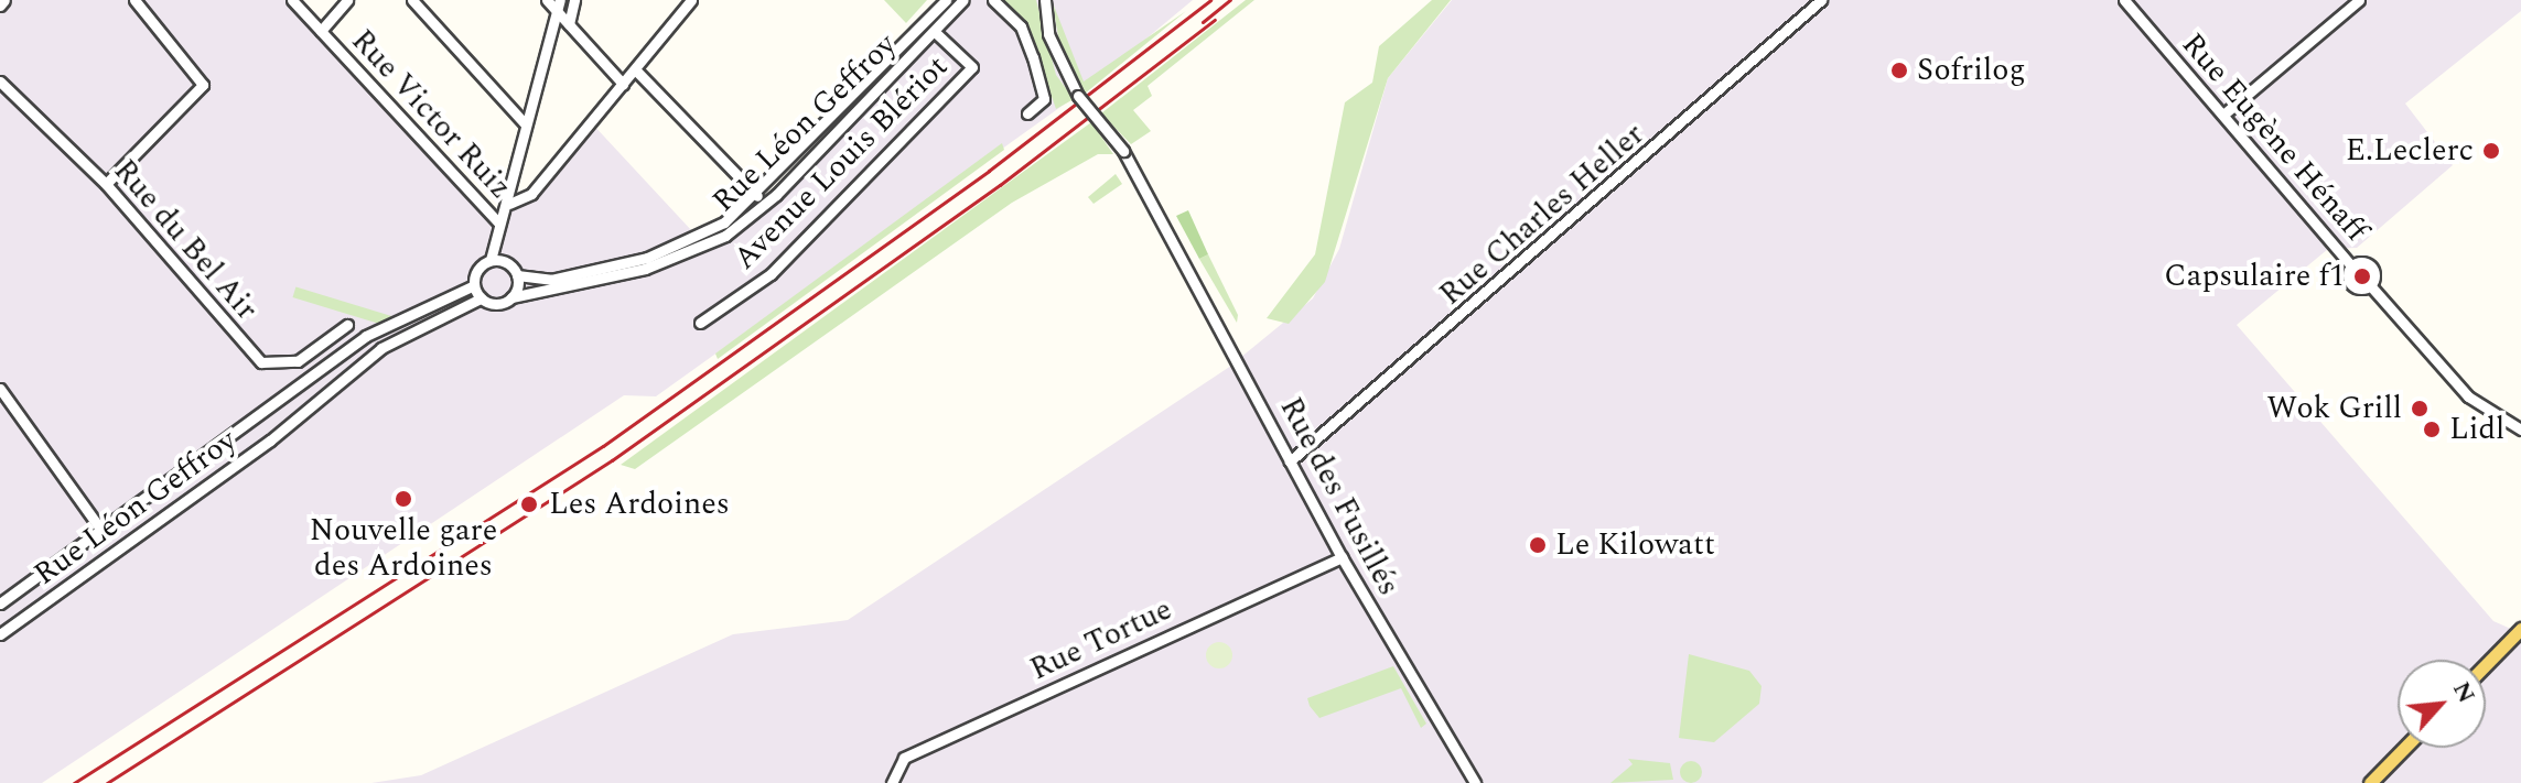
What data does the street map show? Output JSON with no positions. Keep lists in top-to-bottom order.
{
  "streets": {
    "street": [
      "Rue Victor Ruiz",
      "Rue Léon Geffroy",
      "Rue Eugène Hénaff",
      "Avenue Louis Blériot",
      "Rue Charles Heller",
      "Rue du Bel Air",
      "Rue des Fusillés",
      "Rue Tortue"
    ]
  },
  "crossings": [
    ["Rue Léon Geffroy", "Avenue Louis Blériot"],
    ["Rue Charles Heller", "Rue des Fusillés"],
    ["Rue des Fusillés", "Rue Tortue"]
  ],
  "places": [
    "Sofrilog",
    "E.Leclerc",
    "Capsulaire f1",
    "Wok Grill",
    "Lidl",
    "Nouvelle gare des Ardoines",
    "Les Ardoines",
    "Le Kilowatt"
  ],
  "north": "top right"
}
